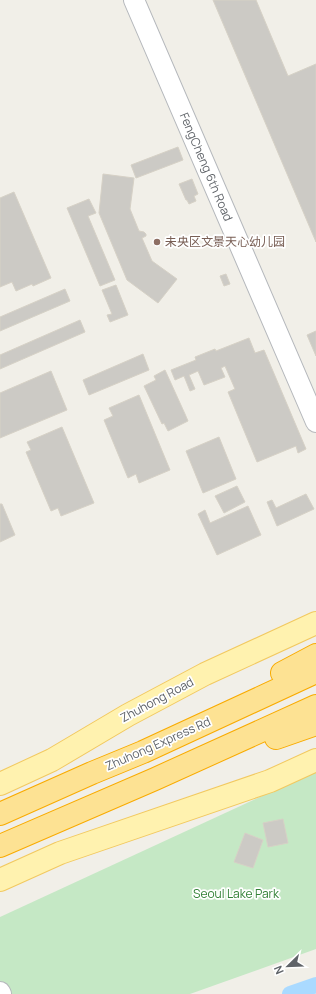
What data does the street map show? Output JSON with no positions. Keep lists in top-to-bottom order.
{
  "streets": {
    "highway": ["Zhuhong Express Rd"],
    "main road": ["Zhuhong Road"],
    "street": ["FengCheng 6th Road"]
  },
  "parks": ["Seoul Lake Park"],
  "places": ["未央区文景天心幼儿园"],
  "north": "bottom left"
}
